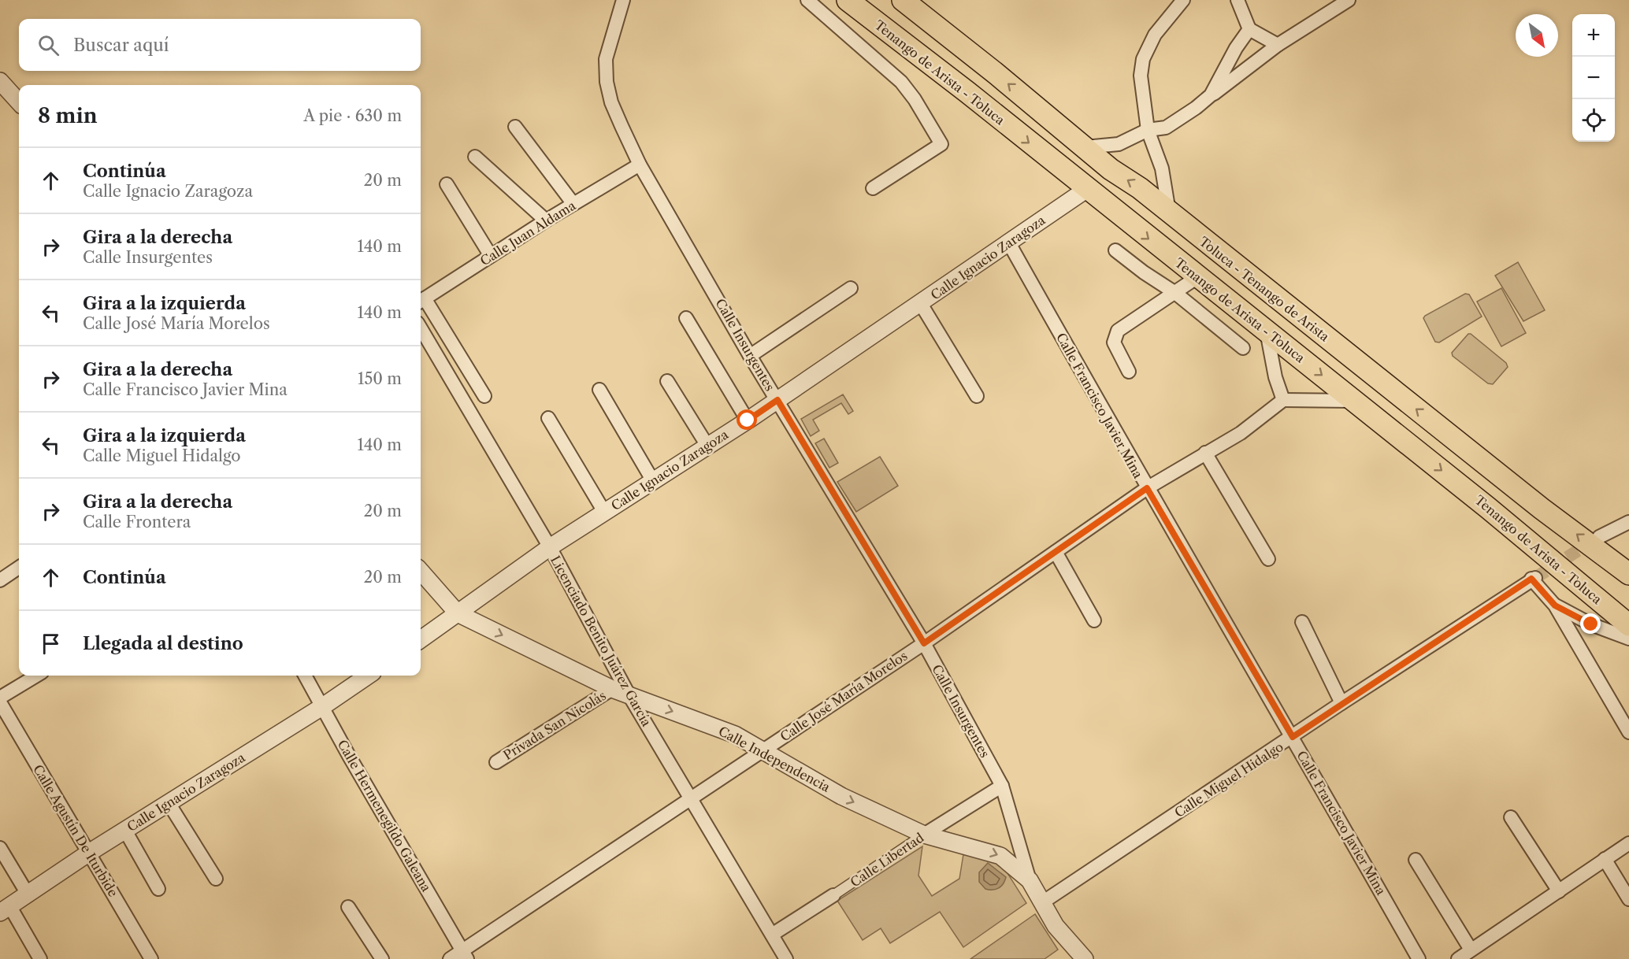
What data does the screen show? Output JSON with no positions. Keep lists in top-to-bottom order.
{
  "streets": {
    "highway": ["Tenango de Arista - Toluca", "Toluca - Tenango de Arista"],
    "street": [
      "Calle Juan Aldama",
      "Calle Ignacio Zaragoza",
      "Calle Insurgentes",
      "Calle Francisco Javier Mina",
      "Licenciado Benito Juárez García",
      "Calle José María Morelos",
      "Privada San Nicolás",
      "Calle Independencia",
      "Calle Miguel Hidalgo",
      "Calle Hermenegildo Galeana",
      "Calle Agustín De Iturbide",
      "Calle Libertad"
    ]
  },
  "crossings": [
    ["Tenango de Arista - Toluca", "Calle Ignacio Zaragoza"],
    ["Calle Juan Aldama", "Calle Insurgentes"],
    ["Calle Ignacio Zaragoza", "Calle Insurgentes"],
    ["Calle Ignacio Zaragoza", "Calle Francisco Javier Mina"],
    ["Calle Ignacio Zaragoza", "Licenciado Benito Juárez García"],
    ["Calle Ignacio Zaragoza", "Calle Independencia"],
    ["Calle Ignacio Zaragoza", "Calle Hermenegildo Galeana"],
    ["Calle Ignacio Zaragoza", "Calle Agustín De Iturbide"],
    ["Calle Insurgentes", "Calle José María Morelos"],
    ["Calle Insurgentes", "Calle Independencia"],
    ["Calle Insurgentes", "Calle Libertad"],
    ["Calle Francisco Javier Mina", "Calle José María Morelos"],
    ["Calle Francisco Javier Mina", "Calle Miguel Hidalgo"],
    ["Licenciado Benito Juárez García", "Calle José María Morelos"],
    ["Licenciado Benito Juárez García", "Calle Independencia"],
    ["Licenciado Benito Juárez García", "Calle Libertad"],
    ["Calle José María Morelos", "Calle Independencia"],
    ["Calle José María Morelos", "Calle Hermenegildo Galeana"],
    ["Privada San Nicolás", "Calle Independencia"],
    ["Calle Independencia", "Calle Miguel Hidalgo"],
    ["Calle Independencia", "Calle Libertad"]
  ],
  "one_way": ["Tenango de Arista - Toluca", "Toluca - Tenango de Arista", "Calle Independencia"],
  "north": "bottom right",
  "page": {
    "map_buttons": ["+", "−"],
    "search": "Buscar aquí",
    "heading": ["8 min", "A pie · 630 m"],
    "list": [
      ["Continúa", "Calle Ignacio Zaragoza", "20 m"],
      ["Gira a la derecha", "Calle Insurgentes", "140 m"],
      ["Gira a la izquierda", "Calle José María Morelos", "140 m"],
      ["Gira a la derecha", "Calle Francisco Javier Mina", "150 m"],
      ["Gira a la izquierda", "Calle Miguel Hidalgo", "140 m"],
      ["Gira a la derecha", "Calle Frontera", "20 m"],
      ["Continúa", "20 m"],
      "Llegada al destino"
    ]
  }
}
